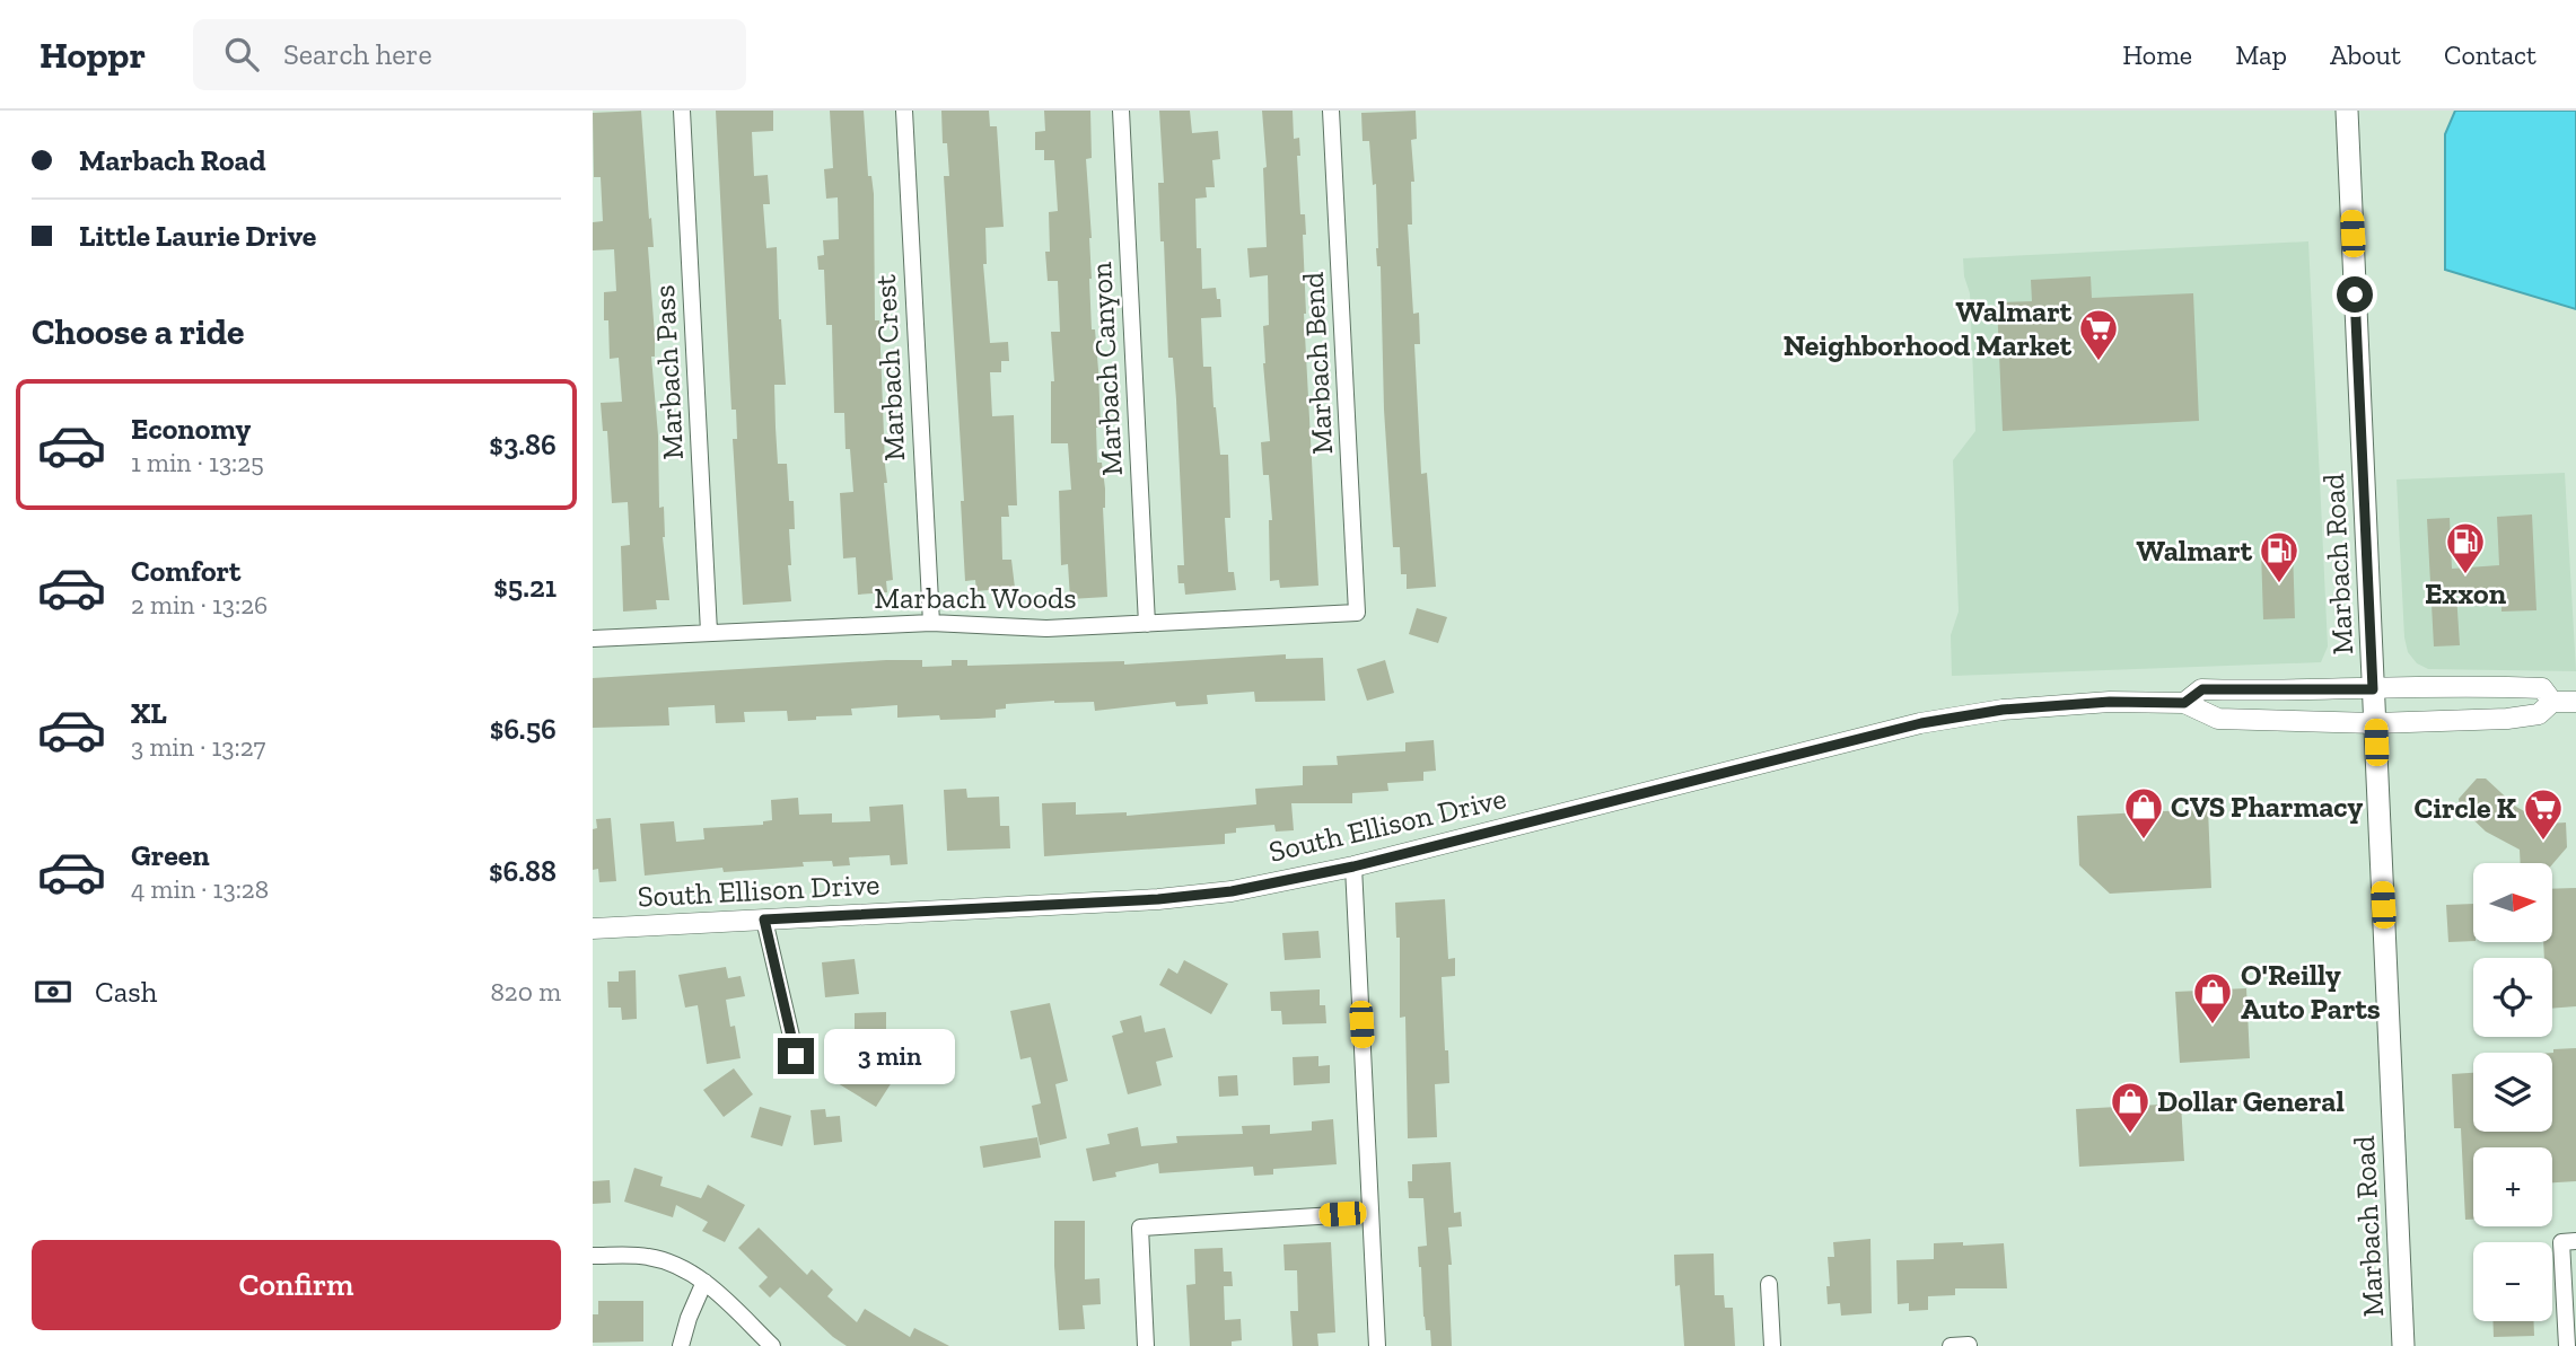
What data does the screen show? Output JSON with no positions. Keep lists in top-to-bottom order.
{
  "streets": {
    "main road": ["Marbach Road"],
    "street": [
      "Marbach Bend",
      "Marbach Crest",
      "Marbach Canyon",
      "Marbach Pass",
      "Marbach Woods",
      "South Ellison Drive"
    ]
  },
  "crossings": [
    ["Marbach Bend", "Marbach Woods"],
    ["Marbach Crest", "Marbach Woods"],
    ["Marbach Canyon", "Marbach Woods"],
    ["Marbach Pass", "Marbach Woods"],
    ["Marbach Road", "South Ellison Drive"]
  ],
  "places": {
    "supermarket": ["Walmart Neighborhood Market", "Circle K"],
    "fuel station": ["Exxon", "Walmart"],
    "shop": ["CVS Pharmacy", "O'Reilly Auto Parts", "Dollar General"]
  },
  "north": "right",
  "page": {
    "header": "Hoppr",
    "search": "Search here",
    "nav": [
      "Home",
      "Map",
      "About",
      "Contact"
    ],
    "banner": ["Marbach Road", "Little Laurie Drive"],
    "heading": "Choose a ride",
    "list": [
      {
        "name": "Economy",
        "note": "1 min · 13:25",
        "value": "$3.86"
      },
      {
        "name": "Comfort",
        "note": "2 min · 13:26",
        "value": "$5.21"
      },
      {
        "name": "XL",
        "note": "3 min · 13:27",
        "value": "$6.56"
      },
      {
        "name": "Green",
        "note": "4 min · 13:28",
        "value": "$6.88"
      }
    ],
    "map_buttons": ["+", "−"],
    "pay": ["Cash", "820 m"],
    "bubble": "3 min",
    "buttons": "Confirm"
  }
}
